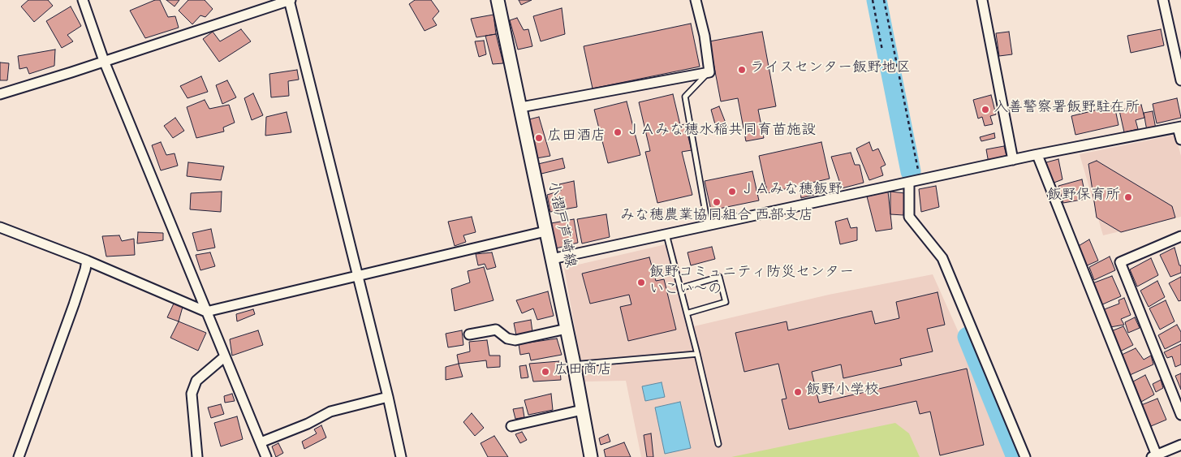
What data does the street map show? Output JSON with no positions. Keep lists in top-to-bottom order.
{
  "streets": {
    "main road": ["小摺戸芦崎線"]
  },
  "places": [
    "ライスセンター飯野地区",
    "入善警察署飯野駐在所",
    "ＪＡみな穂水稲共同育苗施設",
    "広田酒店",
    "ＪＡみな穂飯野",
    "飯野保育所",
    "みな穂農業協同組合 西部支店",
    "飯野コミュニティ防災センター いこい～の",
    "広田商店",
    "飯野小学校"
  ]
}
